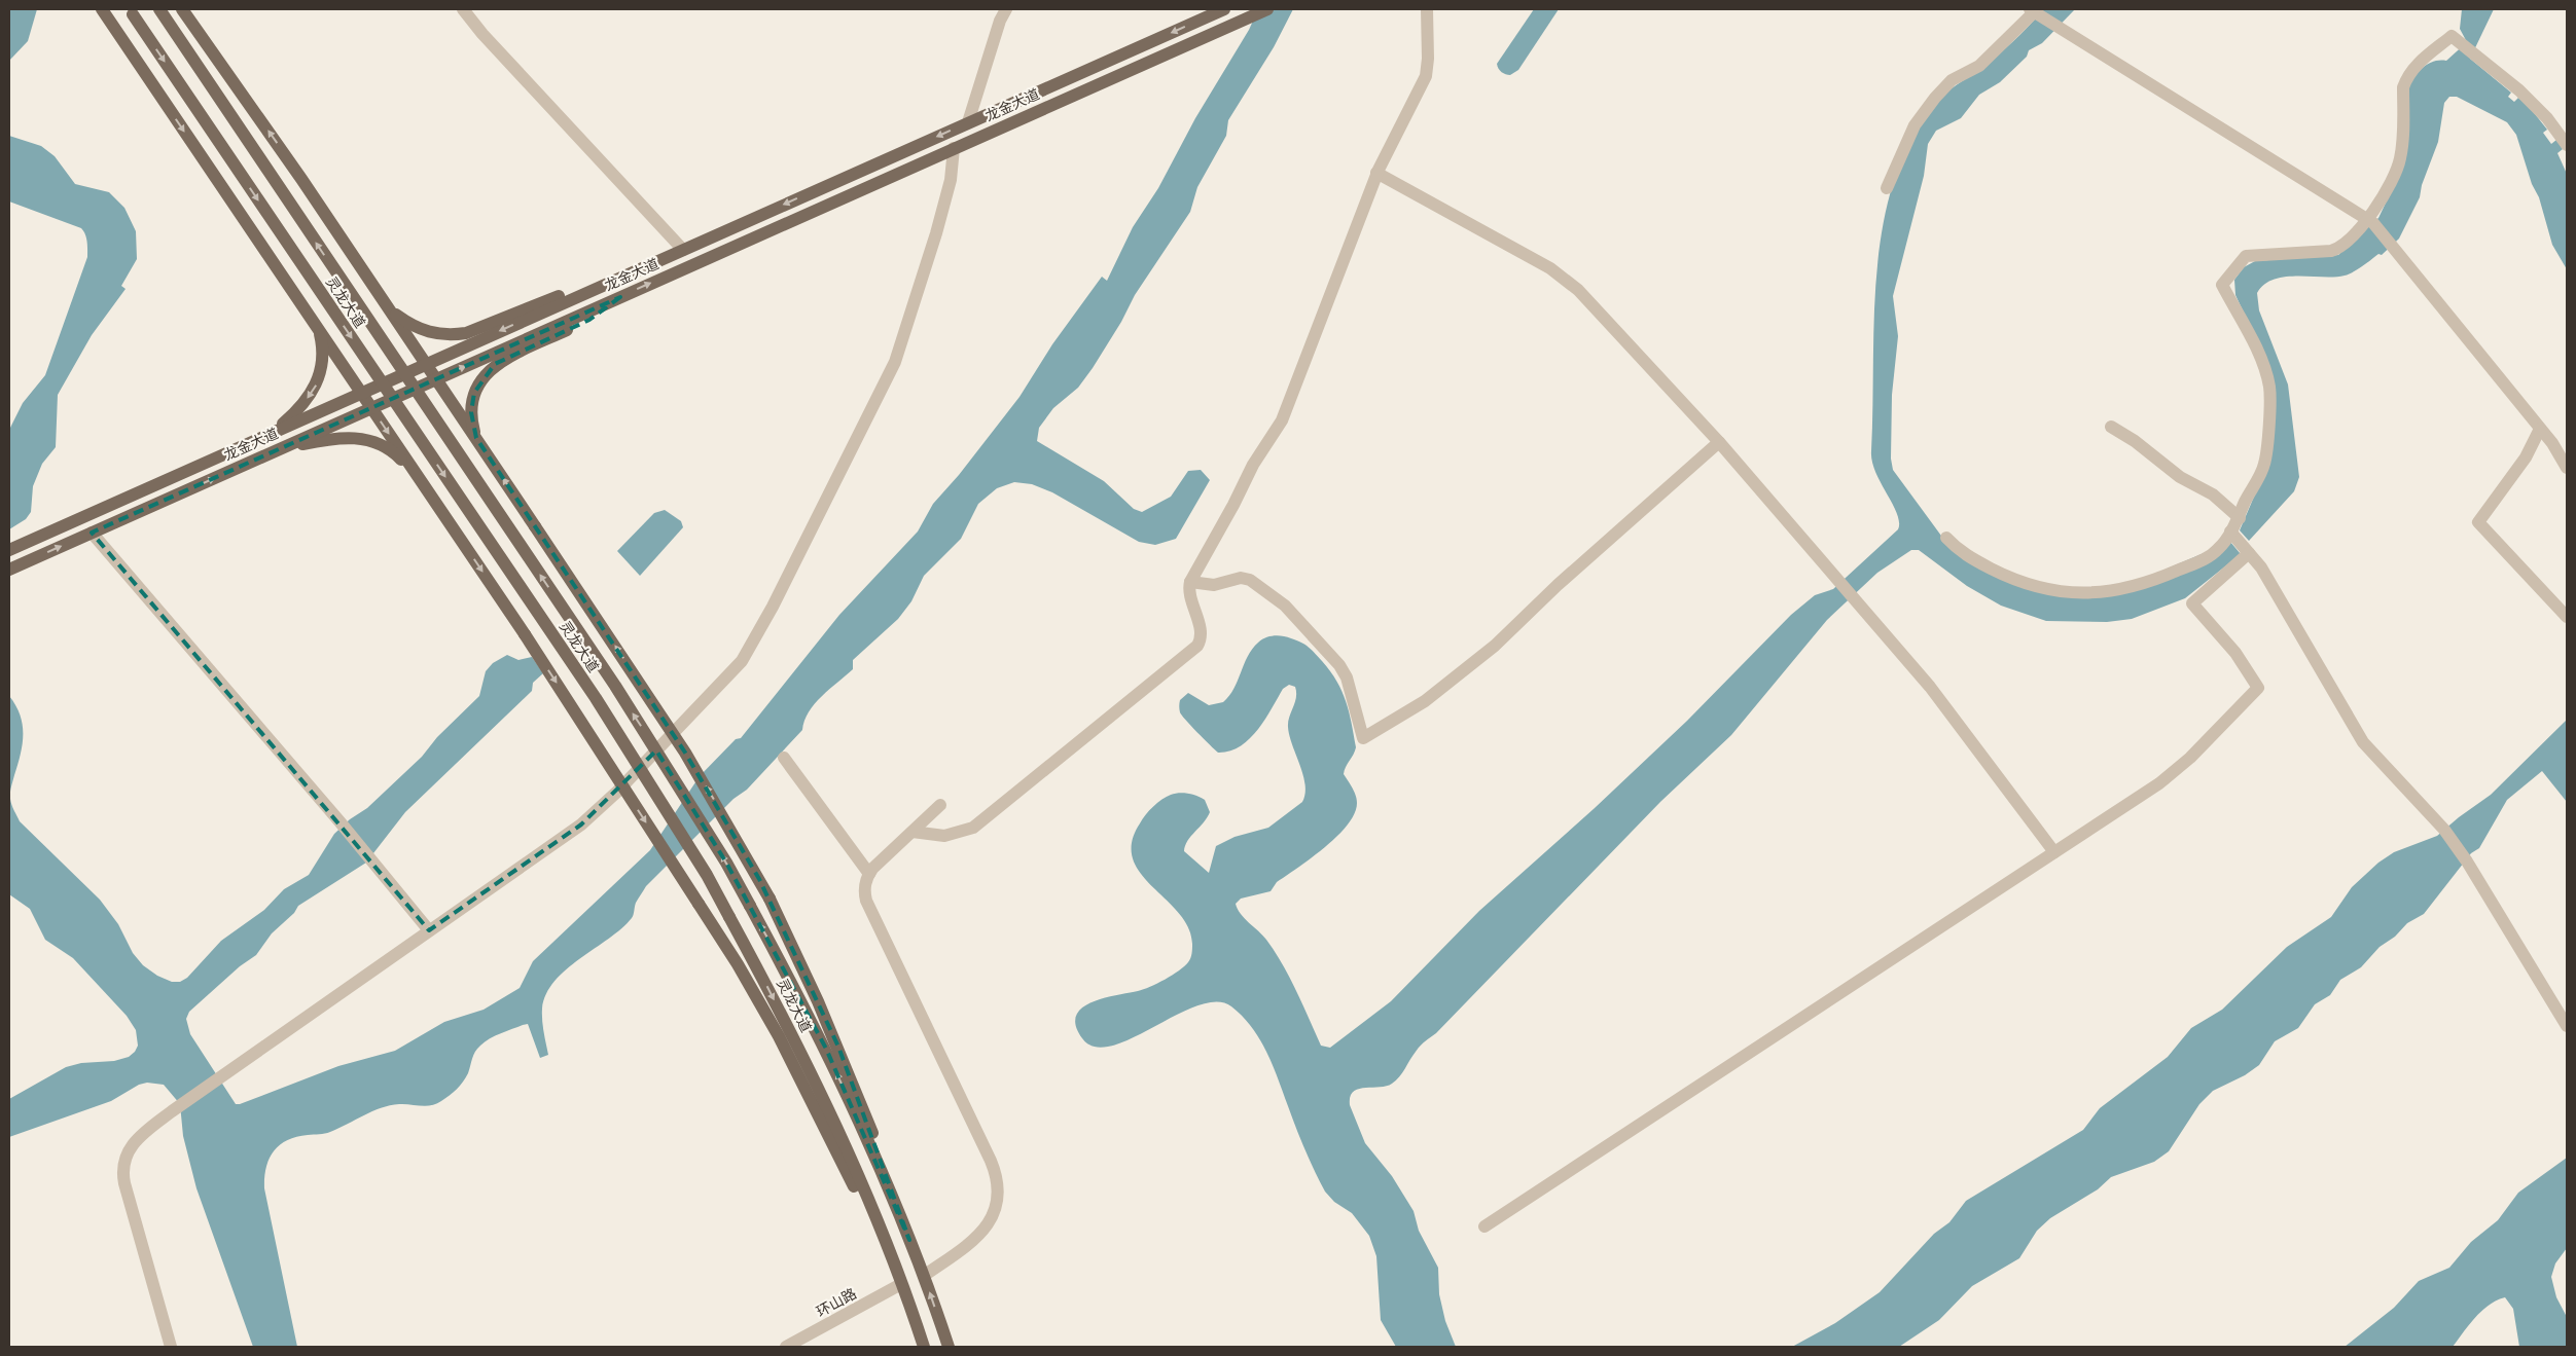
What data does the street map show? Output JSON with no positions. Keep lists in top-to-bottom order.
{
  "streets": {
    "main road": ["龙金大道", "灵龙大道"],
    "street": ["环山路"]
  },
  "crossings": [
    ["灵龙大道", "环山路"]
  ]
}
